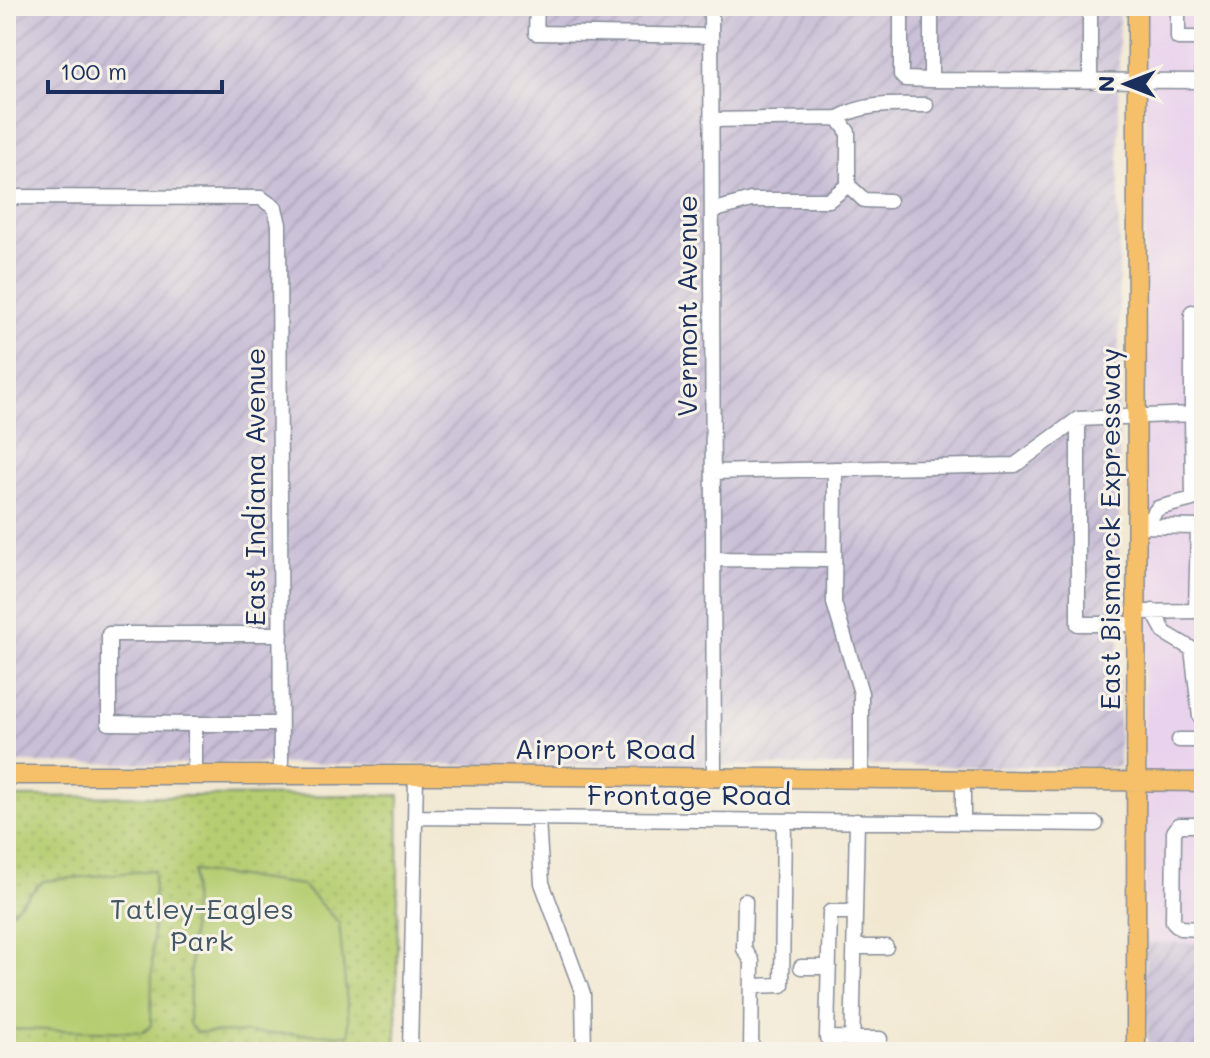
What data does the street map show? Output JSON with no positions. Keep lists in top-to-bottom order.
{
  "streets": {
    "main road": ["East Bismarck Expressway", "Airport Road"],
    "street": ["Vermont Avenue", "East Indiana Avenue", "Frontage Road"]
  },
  "crossings": [
    ["Vermont Avenue", "Airport Road"],
    ["East Indiana Avenue", "Airport Road"],
    ["East Bismarck Expressway", "Airport Road"]
  ],
  "parks": ["Tatley-Eagles Park"],
  "scale_bar": "100 m",
  "north": "left"
}
